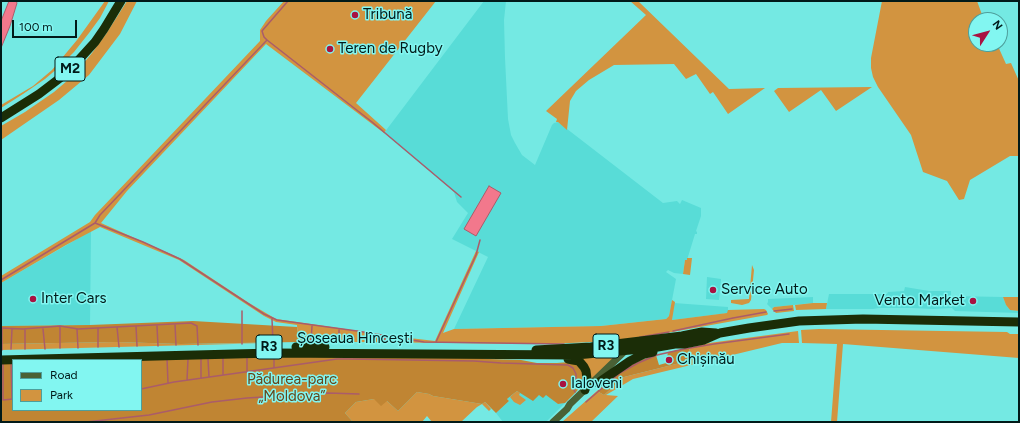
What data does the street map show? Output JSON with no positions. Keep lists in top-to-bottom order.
{
  "streets": {
    "highway": ["M2", "Șoseaua Hîncești", "R3"]
  },
  "crossings": [
    ["Șoseaua Hîncești", "R3"]
  ],
  "parks": ["Pădurea-parc „Moldova”"],
  "places": [
    "Tribună",
    "Teren de Rugby",
    "Service Auto",
    "Inter Cars",
    "Vento Market",
    "Chișinău",
    "Ialoveni"
  ],
  "legend": ["Road", "Park"],
  "scale_bar": "100 m",
  "north": "top right"
}
